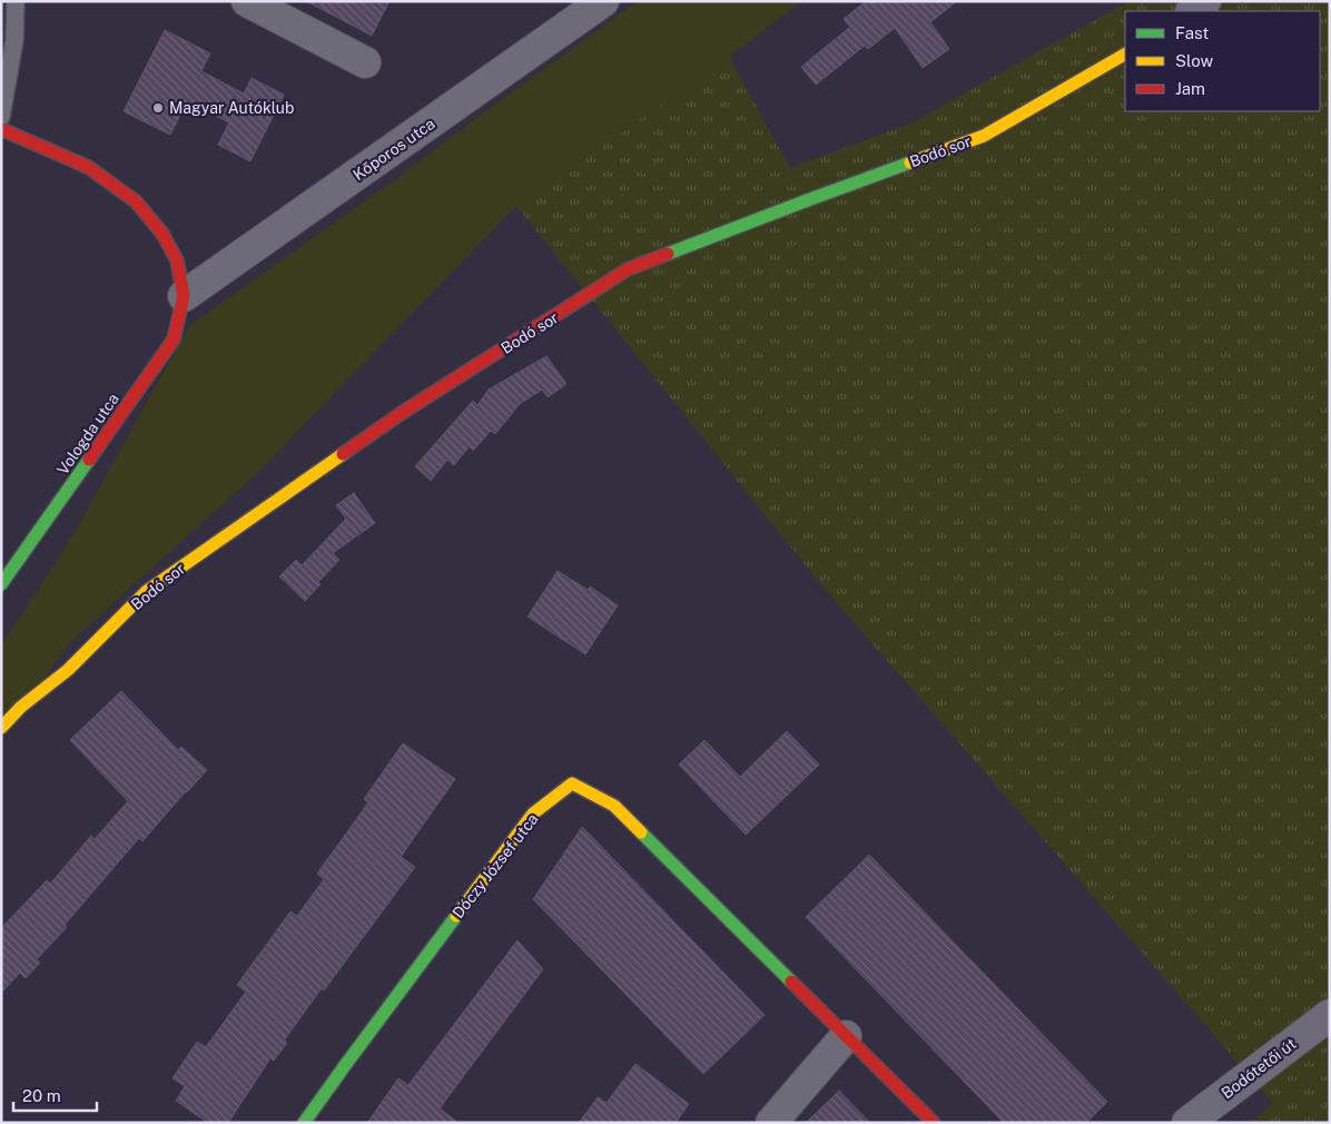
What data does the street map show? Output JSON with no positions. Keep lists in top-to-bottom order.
{
  "streets": {
    "street": [
      "Kőporos utca",
      "Bodó sor",
      "Vologda utca",
      "Dóczy József utca",
      "Bodótetői út"
    ]
  },
  "crossings": [
    ["Kőporos utca", "Vologda utca"]
  ],
  "places": ["Magyar Autóklub"],
  "legend": ["Fast", "Slow", "Jam"],
  "scale_bar": "20 m"
}
